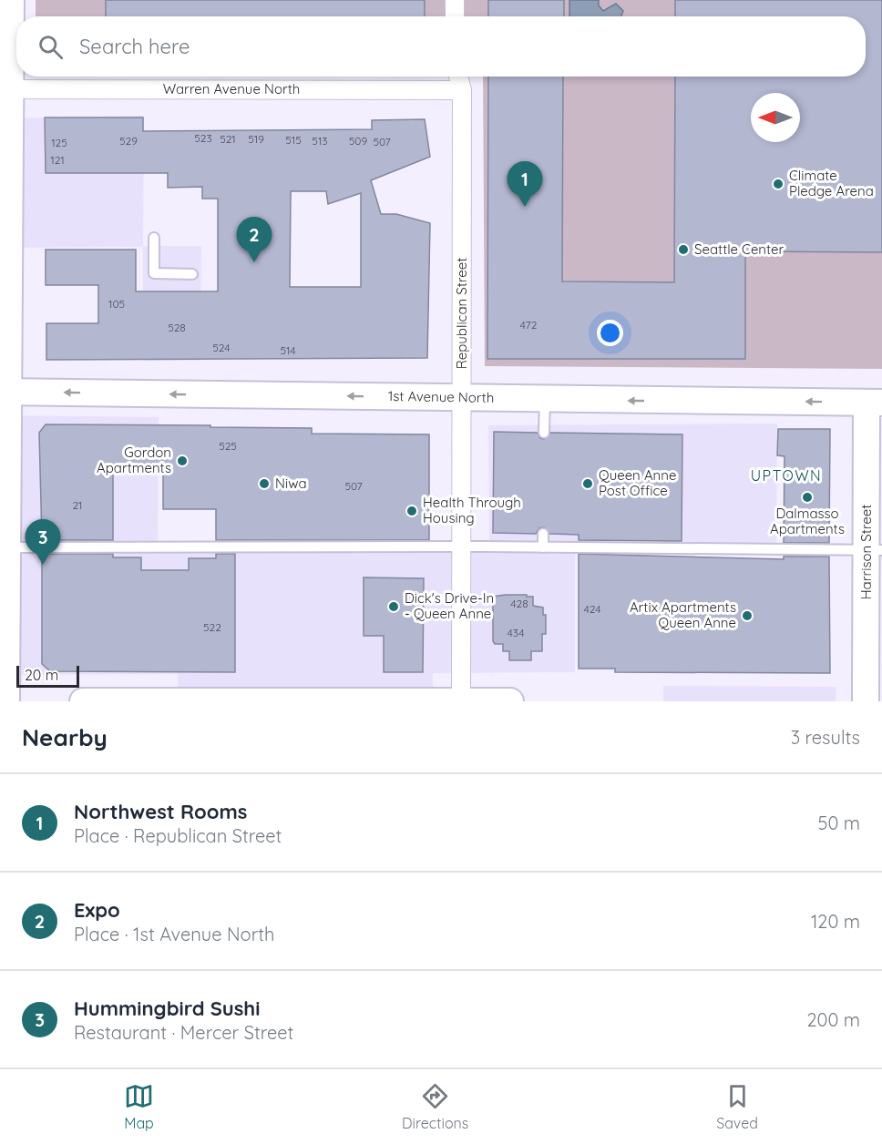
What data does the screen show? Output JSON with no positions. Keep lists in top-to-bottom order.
{
  "streets": {
    "main road": ["1st Avenue North", "Harrison Street"],
    "street": ["Warren Avenue North", "Republican Street"]
  },
  "crossings": [
    ["Warren Avenue North", "Republican Street"],
    ["Republican Street", "1st Avenue North"],
    ["1st Avenue North", "Harrison Street"]
  ],
  "one_way": ["1st Avenue North"],
  "districts": ["UPTOWN"],
  "places": [
    "Climate Pledge Arena",
    "Seattle Center",
    "Gordon Apartments",
    "Niwa",
    "Queen Anne Post Office",
    "Dalmasso Apartments",
    "Health Through Housing",
    "Dick's Drive-In - Queen Anne",
    "Artix Apartments Queen Anne"
  ],
  "house_numbers": [
    "523",
    "521",
    "519",
    "515",
    "529",
    "513",
    "509",
    "507",
    "125",
    "121",
    "105",
    "472",
    "528",
    "524",
    "514",
    "525",
    "507",
    "21",
    "428",
    "424",
    "522",
    "434"
  ],
  "scale_bar": "20 m",
  "north": "left",
  "page": {
    "search": "Search here",
    "pins": ["1", "2", "3"],
    "scale": "20 m",
    "heading": ["Nearby", "3 results"],
    "list": [
      {
        "mark": "1",
        "name": "Northwest Rooms",
        "note": "Place · Republican Street",
        "value": "50 m"
      },
      {
        "mark": "2",
        "name": "Expo",
        "note": "Place · 1st Avenue North",
        "value": "120 m"
      },
      {
        "mark": "3",
        "name": "Hummingbird Sushi",
        "note": "Restaurant · Mercer Street",
        "value": "200 m"
      }
    ],
    "nav": ["Map", "Directions", "Saved"]
  }
}
